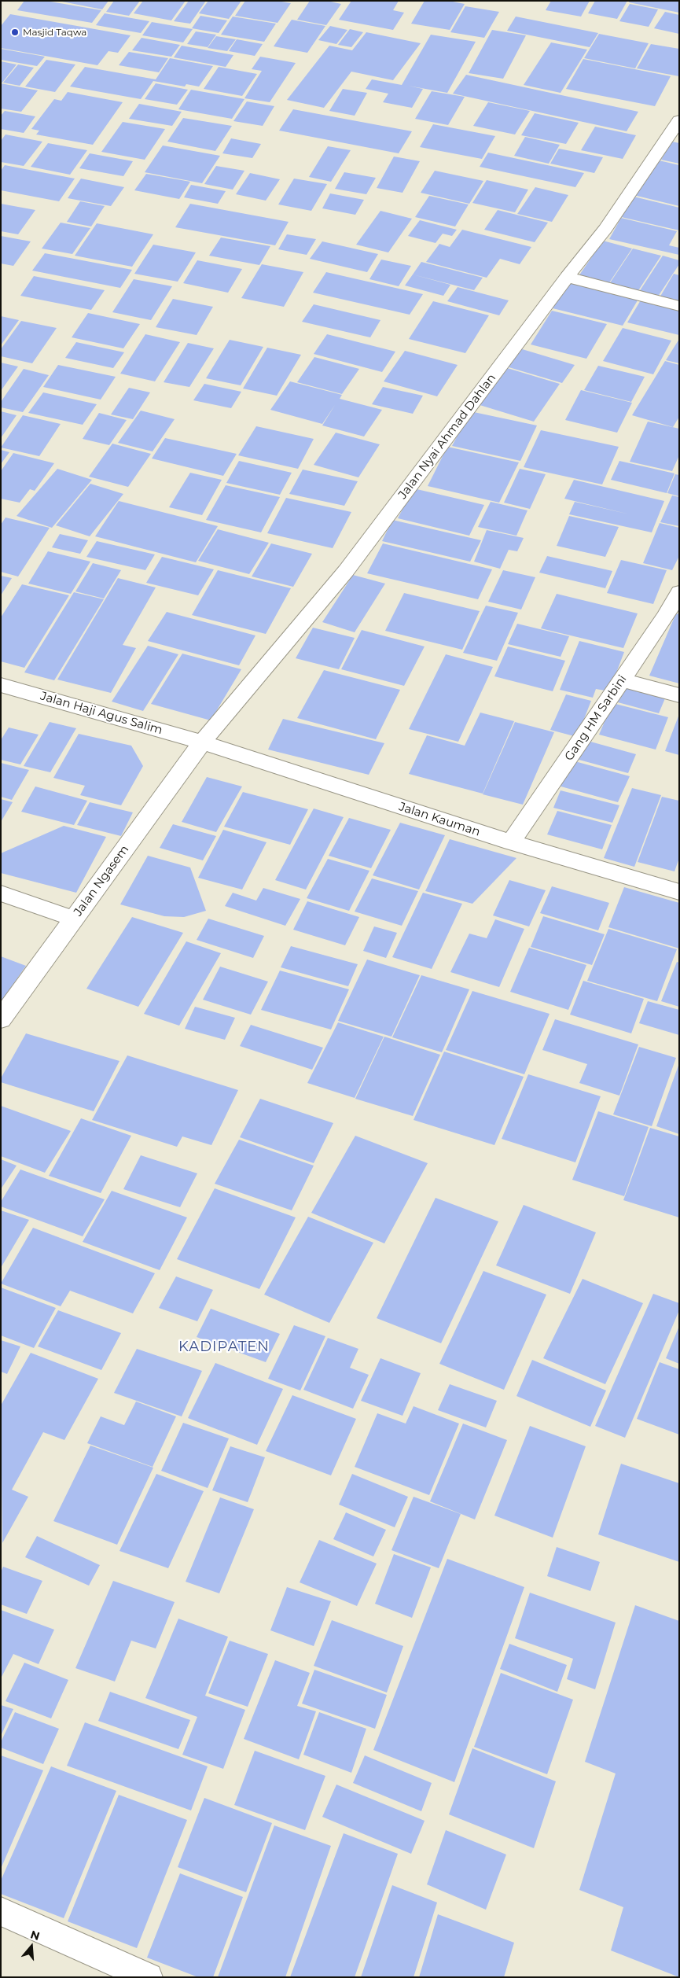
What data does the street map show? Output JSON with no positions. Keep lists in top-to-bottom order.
{
  "streets": {
    "street": [
      "Jalan Nyai Ahmad Dahlan",
      "Jalan Haji Agus Salim",
      "Gang HM Sarbini",
      "Jalan Kauman",
      "Jalan Ngasem"
    ]
  },
  "crossings": [
    ["Jalan Nyai Ahmad Dahlan", "Jalan Haji Agus Salim"],
    ["Jalan Nyai Ahmad Dahlan", "Jalan Kauman"],
    ["Jalan Nyai Ahmad Dahlan", "Jalan Ngasem"],
    ["Jalan Haji Agus Salim", "Jalan Kauman"],
    ["Jalan Haji Agus Salim", "Jalan Ngasem"],
    ["Gang HM Sarbini", "Jalan Kauman"],
    ["Jalan Kauman", "Jalan Ngasem"]
  ],
  "districts": ["KADIPATEN"],
  "places": ["Masjid Taqwa"],
  "north": "top"
}
